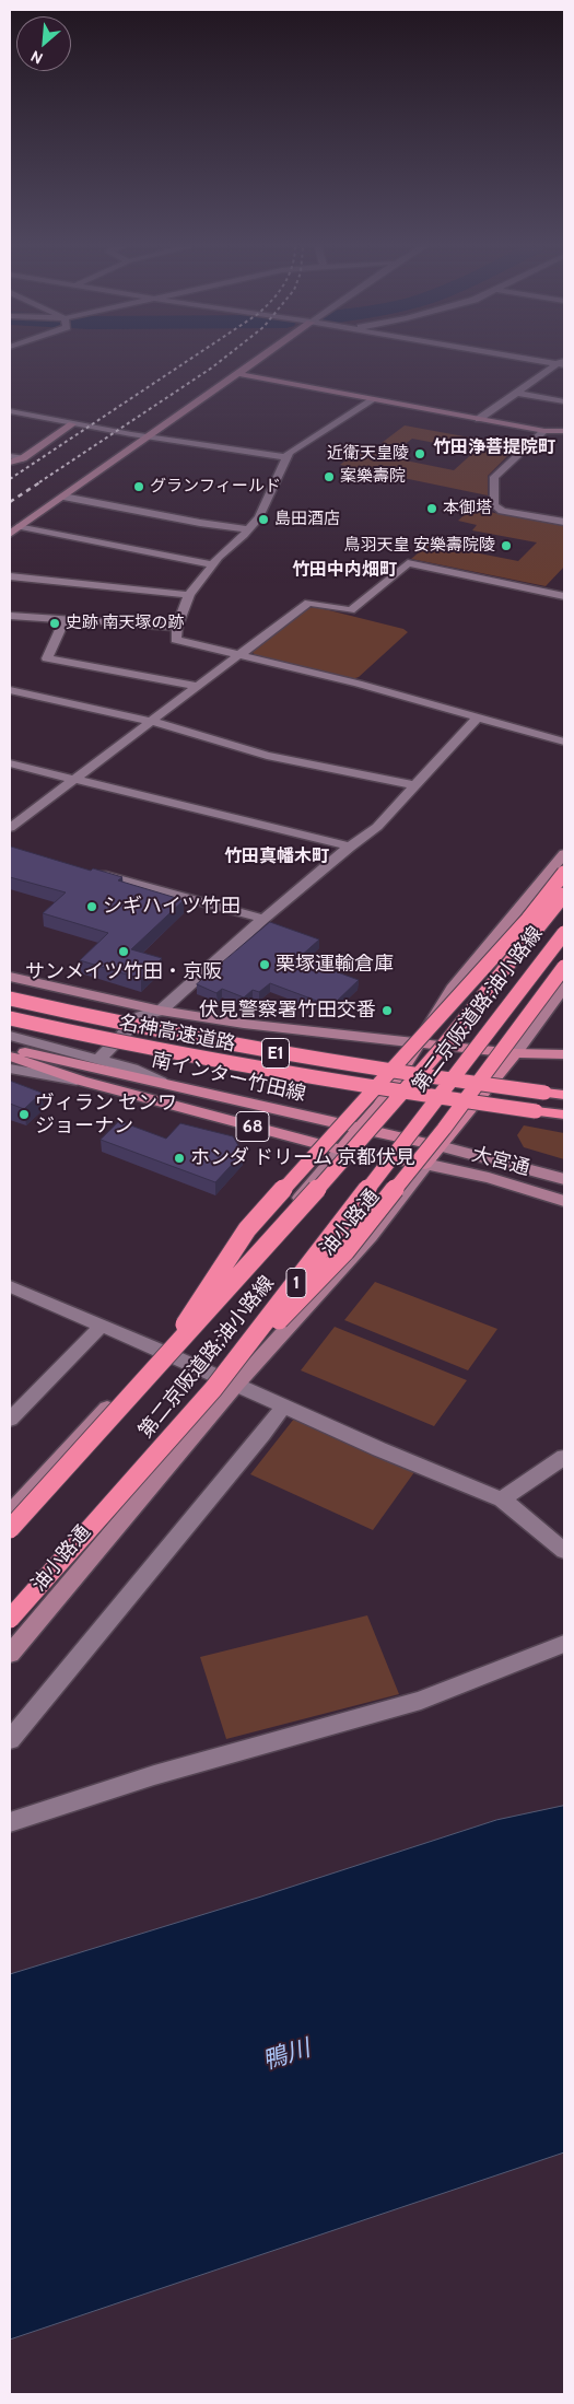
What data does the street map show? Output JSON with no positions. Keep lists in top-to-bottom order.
{
  "streets": {
    "highway": [
      "第二京阪道路;油小路線",
      "名神高速道路",
      "E1",
      "1"
    ],
    "main road": ["南インター竹田線", "68", "油小路通"],
    "street": ["大宮通"]
  },
  "crossings": [
    ["南インター竹田線", "大宮通"],
    ["南インター竹田線", "油小路通"],
    ["大宮通", "油小路通"]
  ],
  "districts": ["竹田浄菩提院町", "竹田中内畑町", "竹田真幡木町"],
  "water": ["鴨川"],
  "places": [
    "近衛天皇陵",
    "案樂壽院",
    "グランフィールド",
    "本御塔",
    "島田酒店",
    "鳥羽天皇 安樂壽院陵",
    "史跡 南天塚の跡",
    "シギハイツ竹田",
    "サンメイツ竹田・京阪",
    "栗塚運輸倉庫",
    "伏見警察署竹田交番",
    "ヴィラン センワ ジョーナン",
    "ホンダ ドリーム 京都伏見"
  ],
  "north": "bottom left"
}
